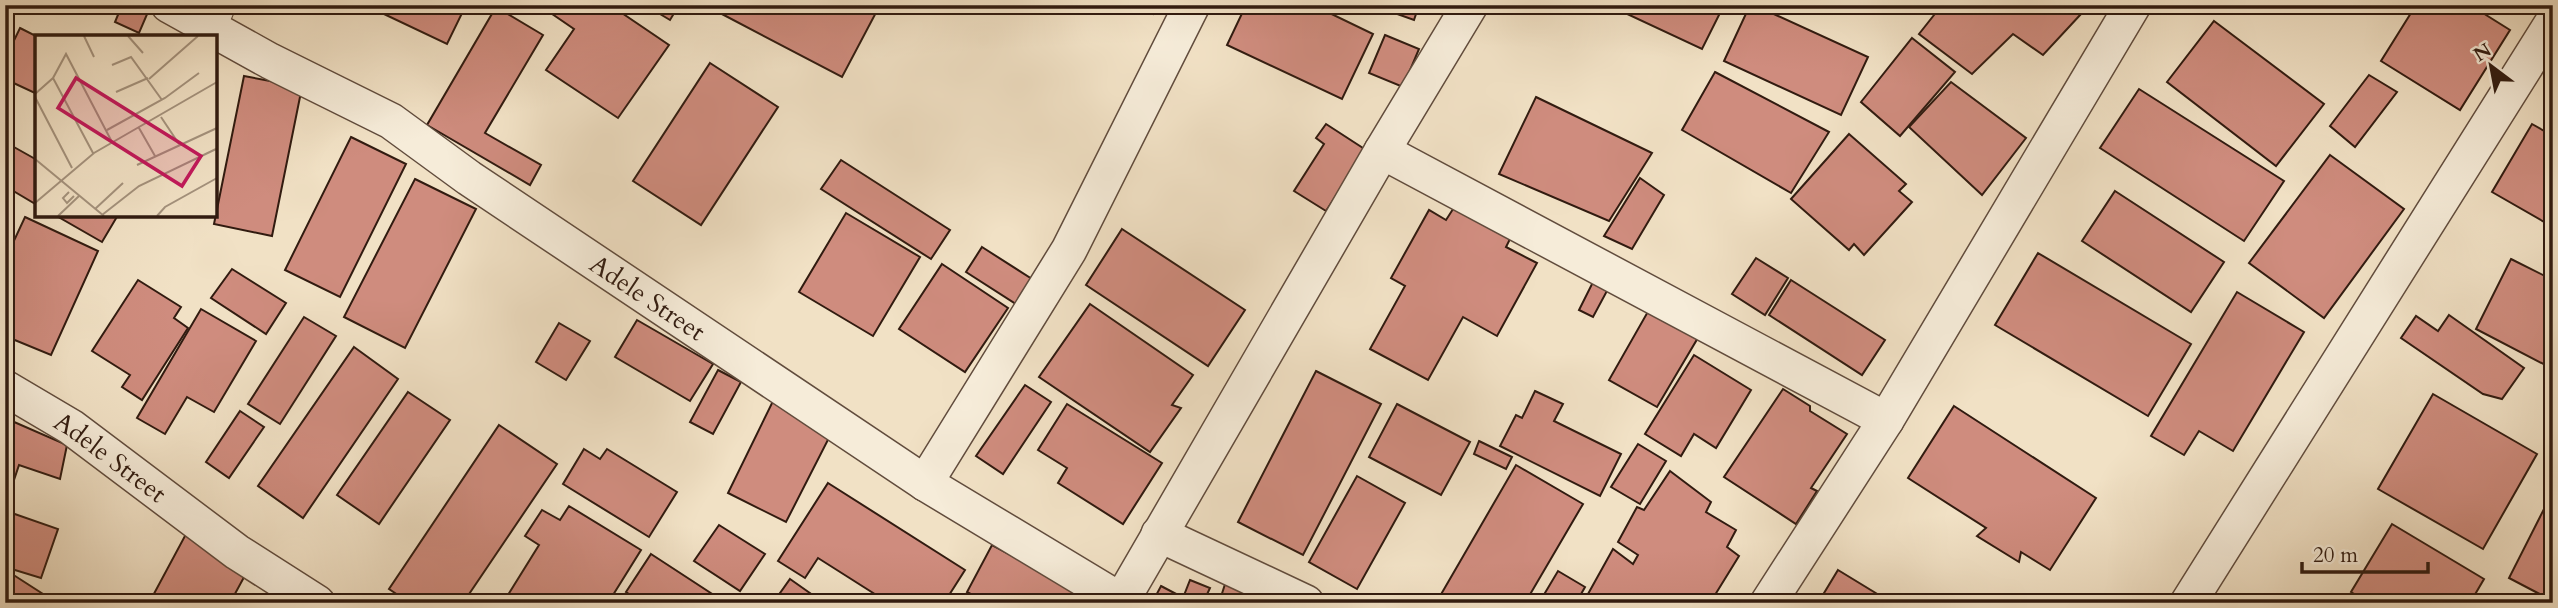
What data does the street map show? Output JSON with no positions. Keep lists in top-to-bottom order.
{
  "streets": {
    "street": ["Adele Street"]
  },
  "scale_bar": "20 m",
  "north": "top left"
}
